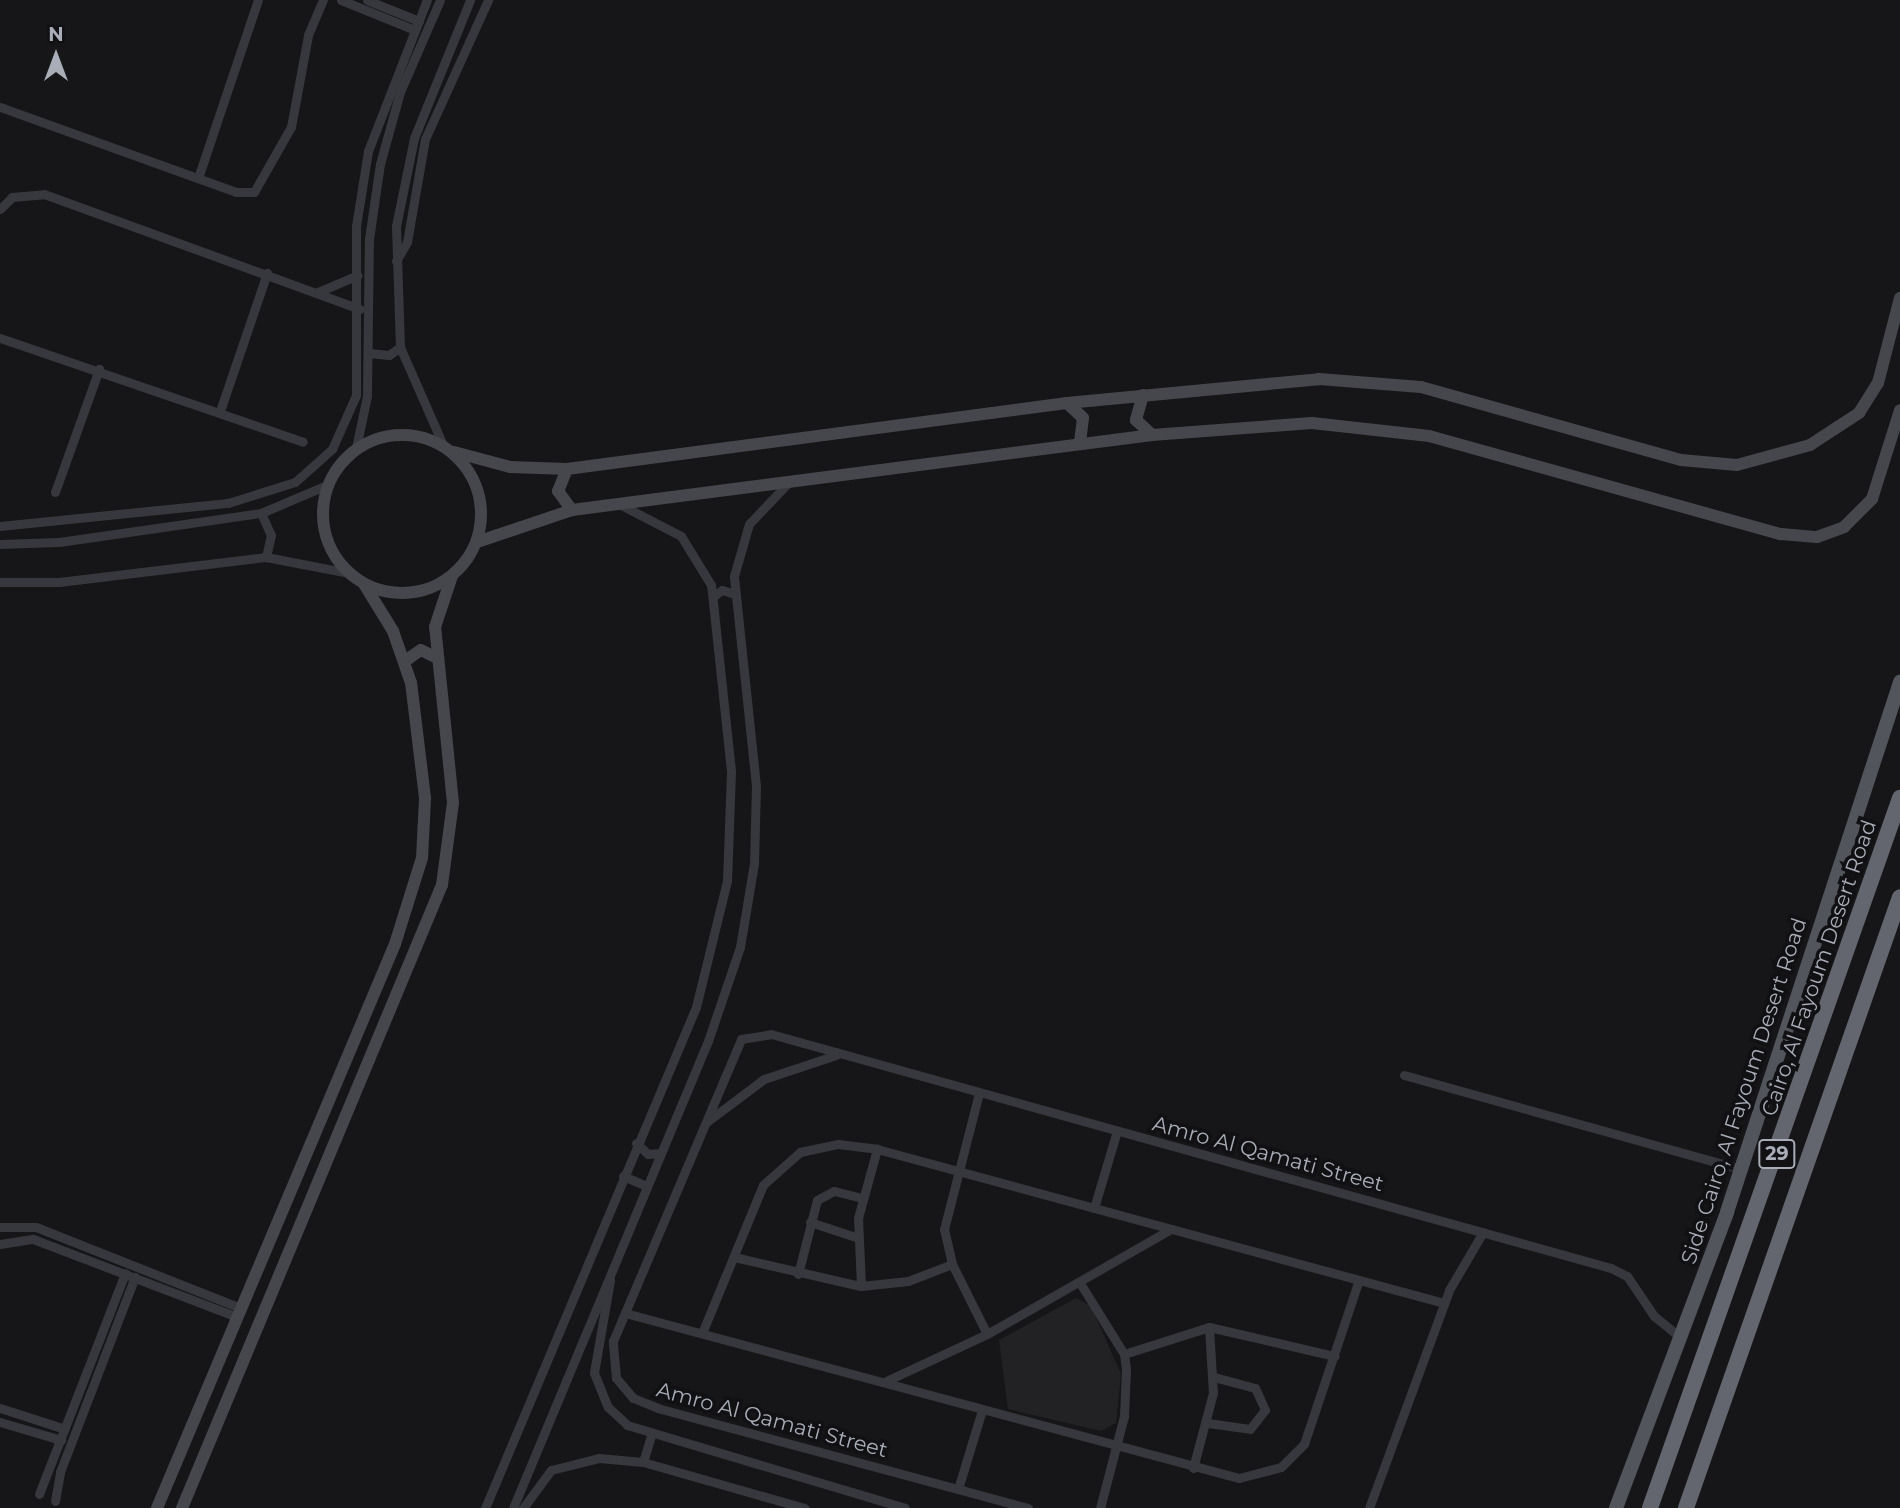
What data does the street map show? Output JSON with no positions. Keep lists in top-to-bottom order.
{
  "streets": {
    "highway": ["Cairo, Al Fayoum Desert Road", "29"],
    "main road": ["Side Cairo, Al Fayoum Desert Road"],
    "street": ["Amro Al Qamati Street"]
  },
  "crossings": [
    ["Side Cairo, Al Fayoum Desert Road", "Amro Al Qamati Street"]
  ],
  "north": "top"
}
